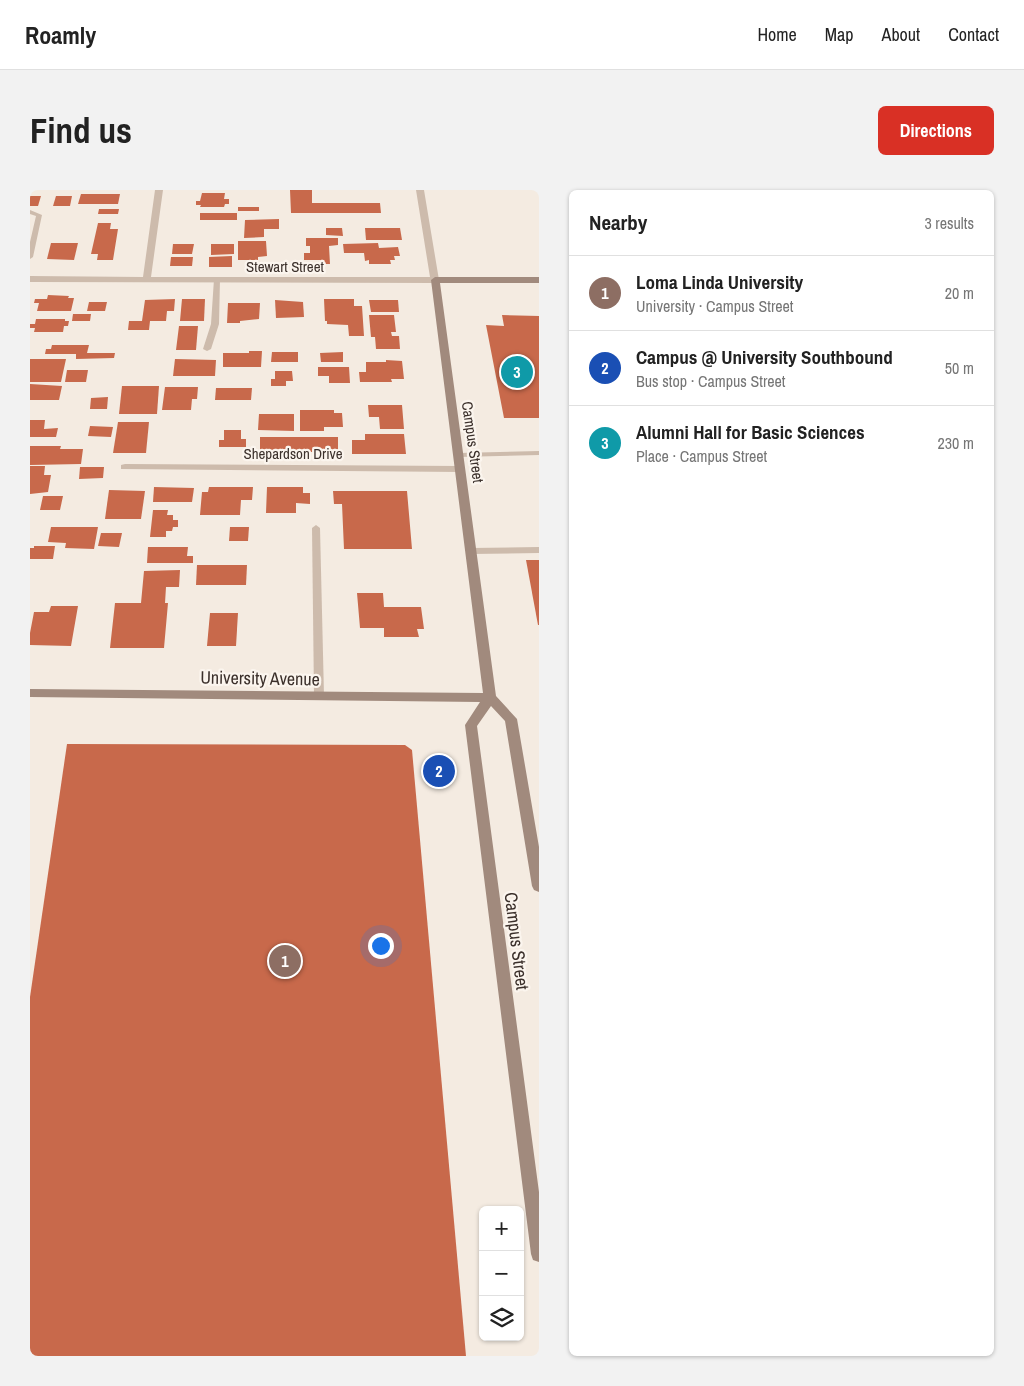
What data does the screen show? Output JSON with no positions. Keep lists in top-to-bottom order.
{
  "streets": {
    "street": [
      "Stewart Street",
      "Campus Street",
      "Shepardson Drive",
      "University Avenue"
    ]
  },
  "crossings": [
    ["Stewart Street", "Campus Street"],
    ["Campus Street", "Shepardson Drive"],
    ["Campus Street", "University Avenue"]
  ],
  "page": {
    "header": "Roamly",
    "nav": [
      "Home",
      "Map",
      "About",
      "Contact"
    ],
    "buttons": "Directions",
    "title": "Find us",
    "heading": ["Nearby", "3 results"],
    "list": [
      {
        "mark": "1",
        "name": "Loma Linda University",
        "note": "University · Campus Street",
        "value": "20 m"
      },
      {
        "mark": "2",
        "name": "Campus @ University Southbound",
        "note": "Bus stop · Campus Street",
        "value": "50 m"
      },
      {
        "mark": "3",
        "name": "Alumni Hall for Basic Sciences",
        "note": "Place · Campus Street",
        "value": "230 m"
      }
    ],
    "pins": ["3", "2", "1"],
    "map_buttons": ["+", "−"]
  }
}
